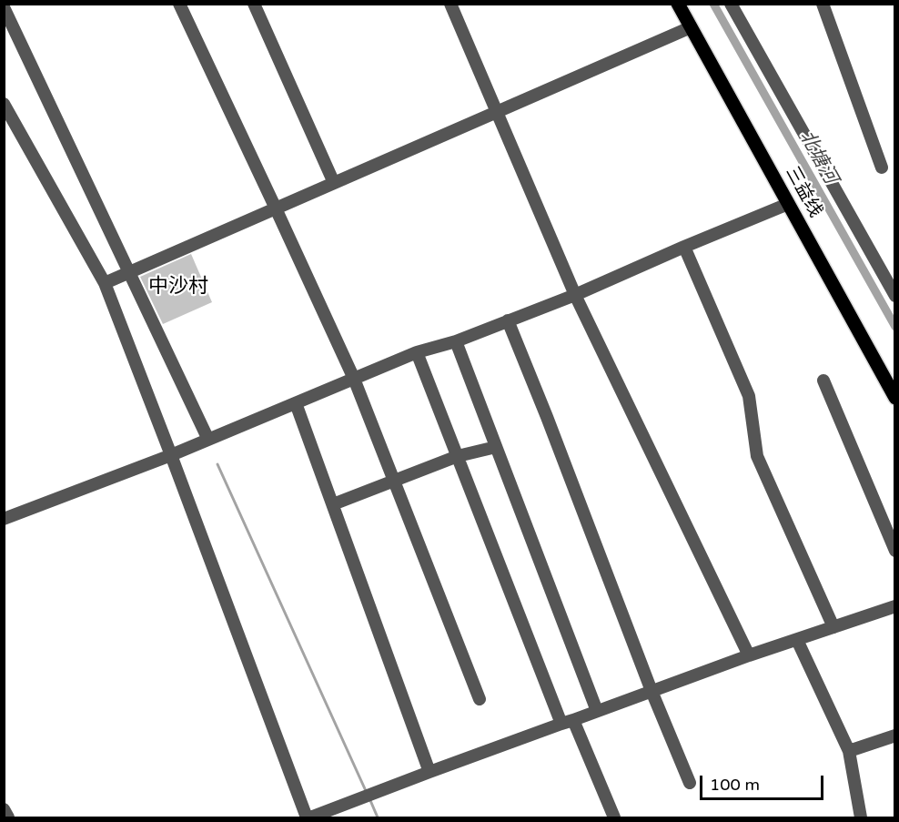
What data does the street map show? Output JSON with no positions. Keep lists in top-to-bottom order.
{
  "streets": {
    "main road": ["三益线"]
  },
  "districts": ["中沙村"],
  "water": ["北塘河"],
  "scale_bar": "100 m"
}
